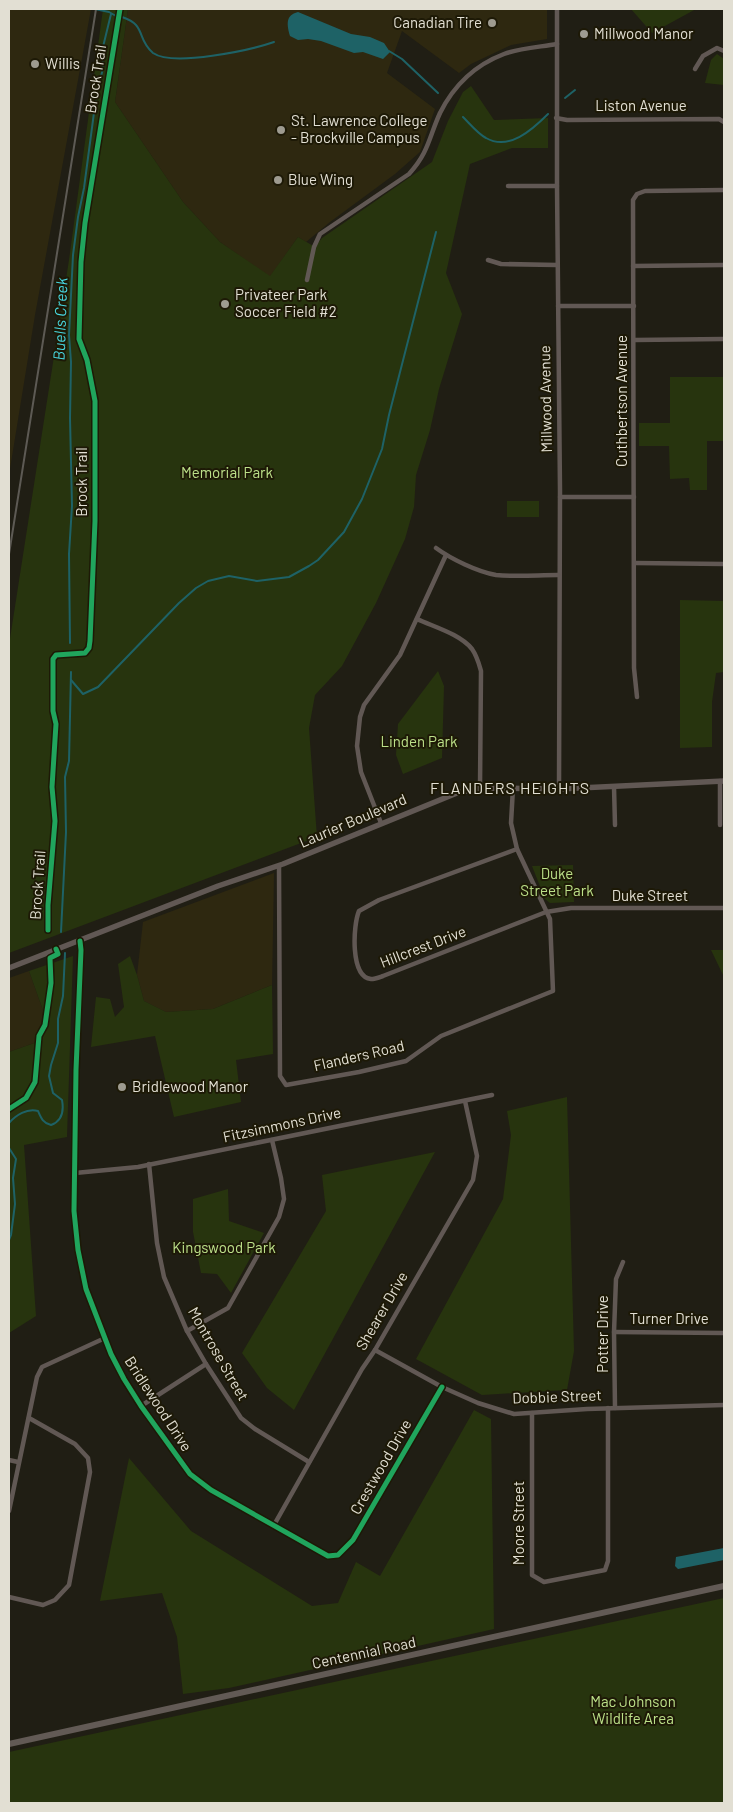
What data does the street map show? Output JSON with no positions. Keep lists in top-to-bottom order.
{
  "streets": {
    "main road": ["Centennial Road"],
    "street": [
      "Liston Avenue",
      "Millwood Avenue",
      "Cuthbertson Avenue",
      "Laurier Boulevard",
      "Duke Street",
      "Hillcrest Drive",
      "Flanders Road",
      "Fitzsimmons Drive",
      "Shearer Drive",
      "Turner Drive",
      "Potter Drive",
      "Montrose Street",
      "Dobbie Street",
      "Bridlewood Drive",
      "Crestwood Drive",
      "Moore Street"
    ],
    "cycle path": ["Brock Trail"]
  },
  "crossings": [
    ["Liston Avenue", "Millwood Avenue"],
    ["Millwood Avenue", "Laurier Boulevard"],
    ["Laurier Boulevard", "Flanders Road"],
    ["Laurier Boulevard", "Bridlewood Drive"],
    ["Duke Street", "Hillcrest Drive"],
    ["Duke Street", "Flanders Road"],
    ["Hillcrest Drive", "Flanders Road"],
    ["Fitzsimmons Drive", "Shearer Drive"],
    ["Fitzsimmons Drive", "Montrose Street"],
    ["Fitzsimmons Drive", "Bridlewood Drive"],
    ["Shearer Drive", "Montrose Street"],
    ["Shearer Drive", "Dobbie Street"],
    ["Shearer Drive", "Bridlewood Drive"],
    ["Turner Drive", "Potter Drive"],
    ["Potter Drive", "Dobbie Street"],
    ["Dobbie Street", "Crestwood Drive"],
    ["Dobbie Street", "Moore Street"],
    ["Bridlewood Drive", "Crestwood Drive"]
  ],
  "districts": ["FLANDERS HEIGHTS"],
  "water": ["Buells Creek"],
  "parks": [
    "Memorial Park",
    "Linden Park",
    "Duke Street Park",
    "Kingswood Park",
    "Mac Johnson Wildlife Area"
  ],
  "places": [
    "Canadian Tire",
    "Millwood Manor",
    "Willis",
    "St. Lawrence College - Brockville Campus",
    "Blue Wing",
    "Privateer Park Soccer Field #2",
    "Bridlewood Manor"
  ]
}
